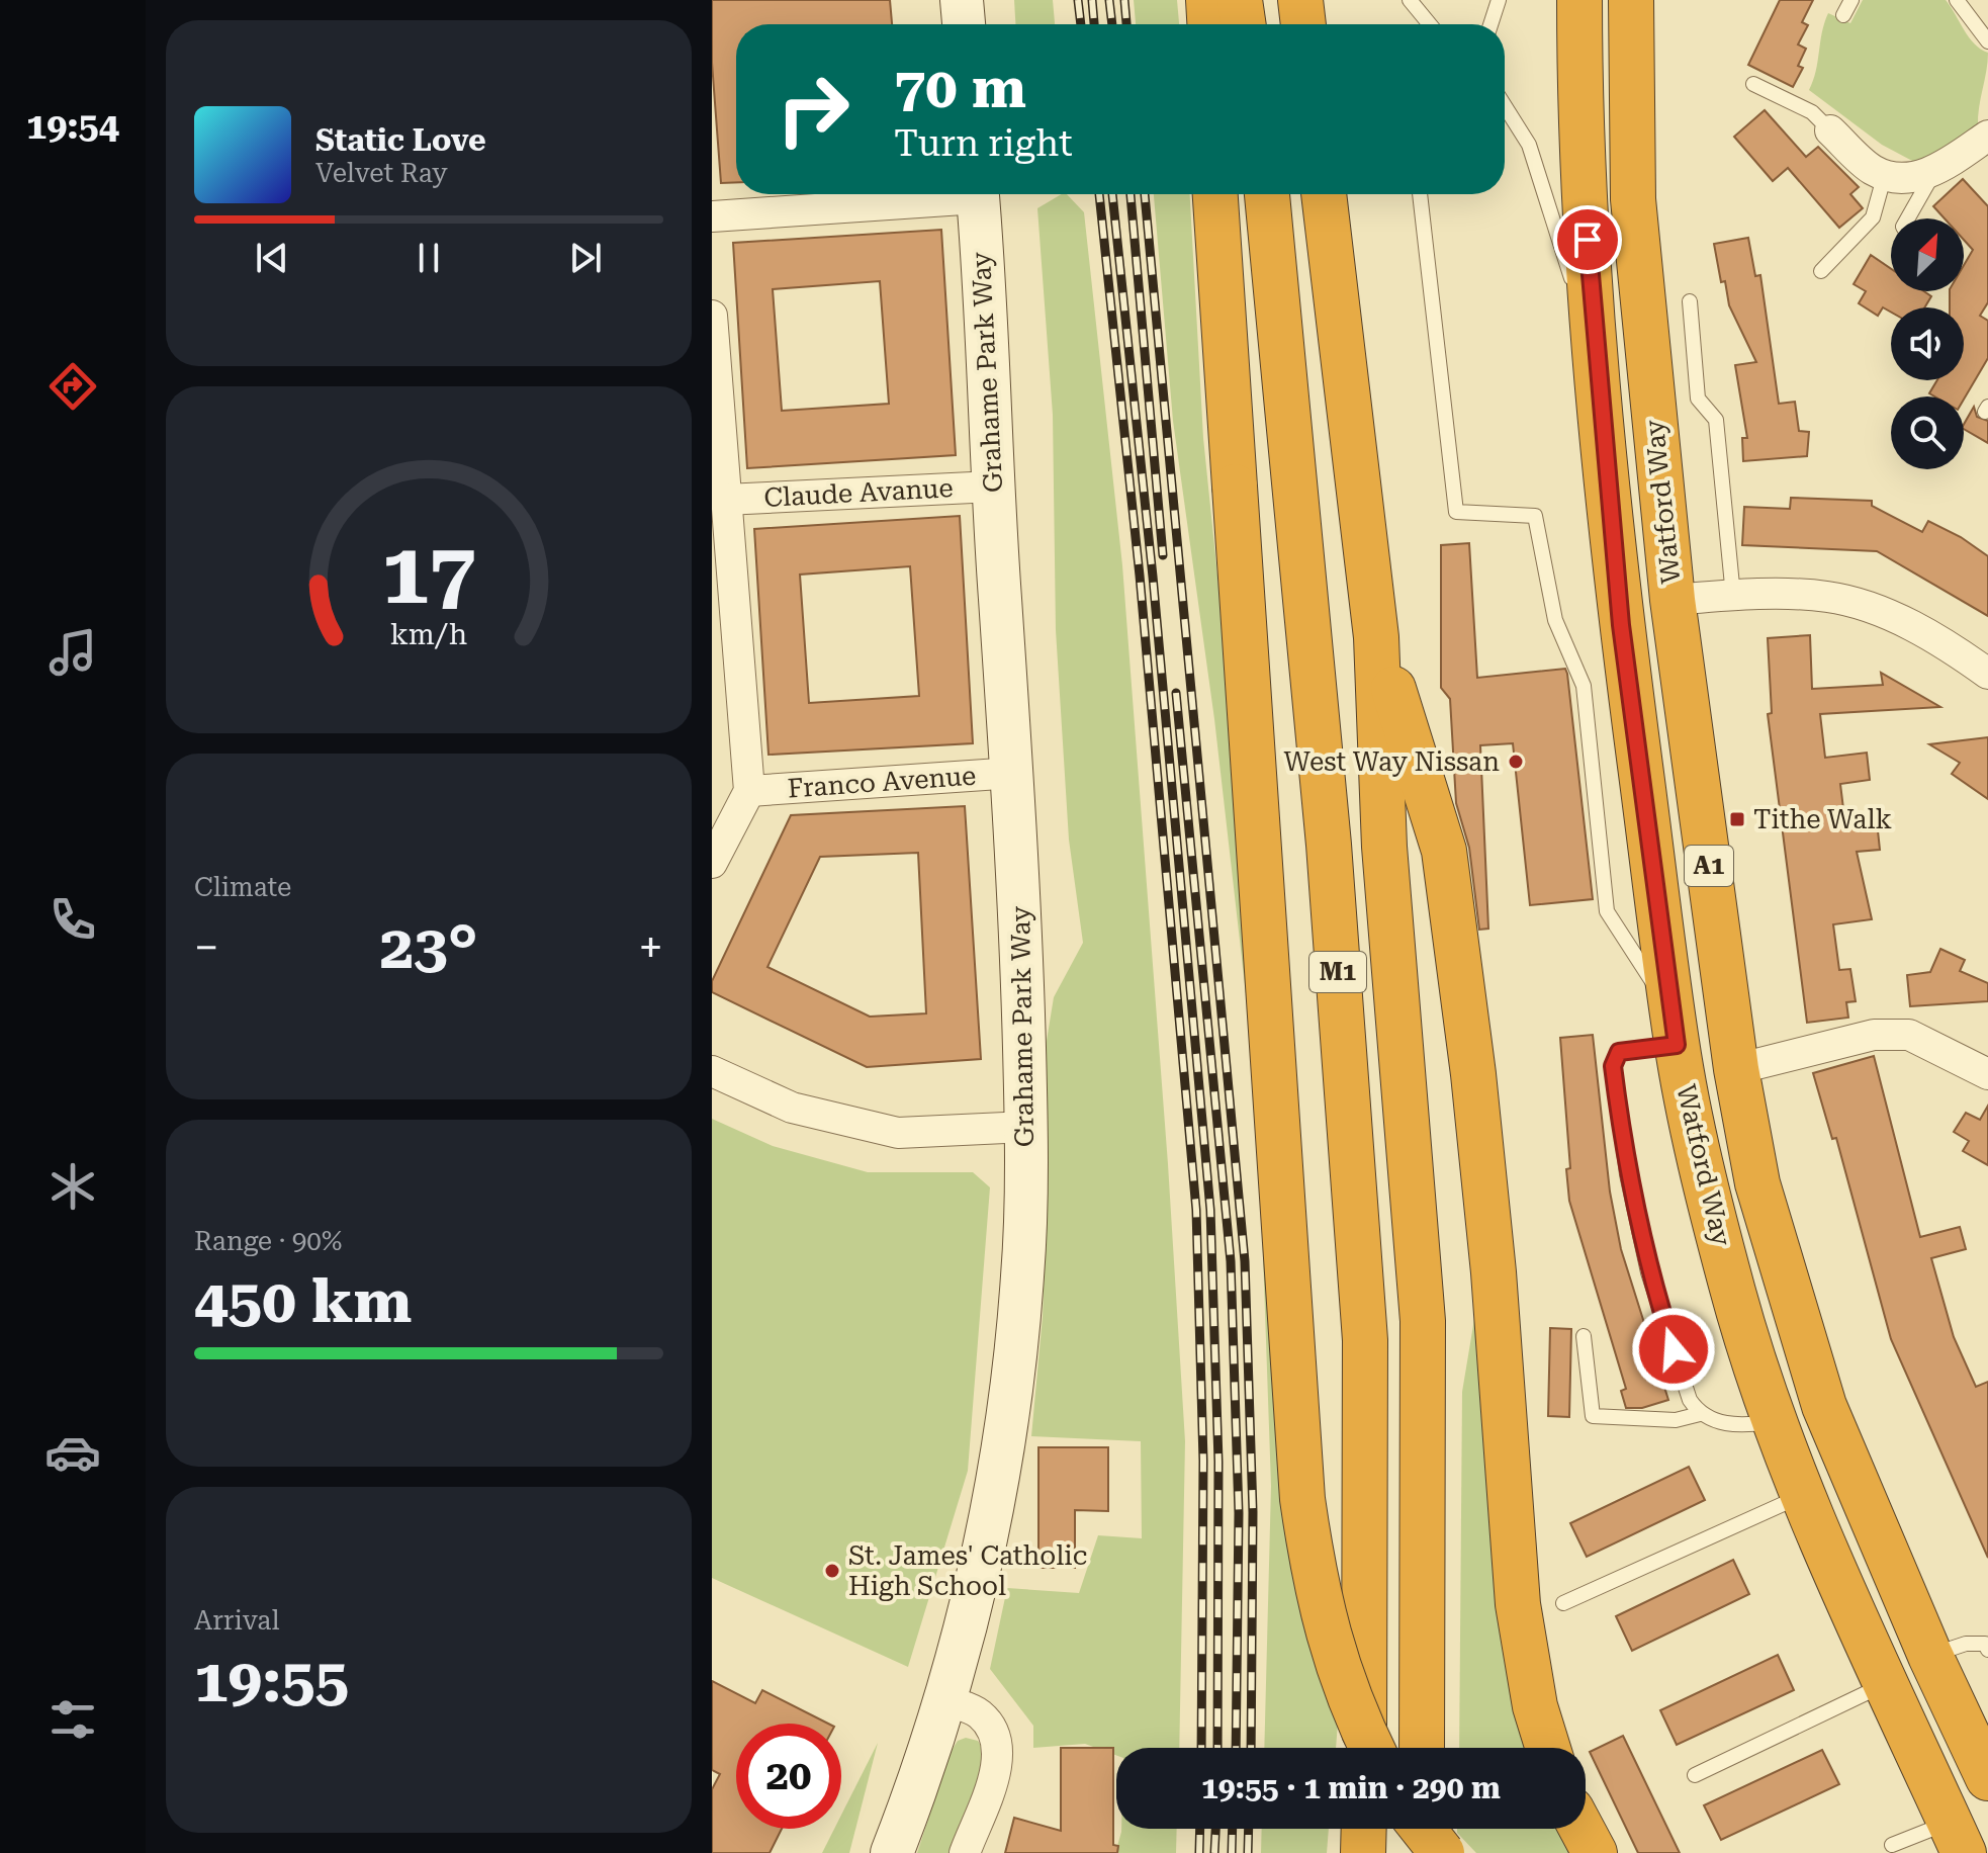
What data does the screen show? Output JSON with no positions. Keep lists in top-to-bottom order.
{
  "streets": {
    "highway": ["Watford Way", "A1", "M1"],
    "street": ["Grahame Park Way", "Claude Avanue", "Franco Avenue"]
  },
  "crossings": [
    ["Grahame Park Way", "Claude Avanue"],
    ["Grahame Park Way", "Franco Avenue"]
  ],
  "places": {
    "other": ["West Way Nissan", "St. James' Catholic High School"],
    "transit": ["Tithe Walk"]
  },
  "north": "top right",
  "page": {
    "tabs": "19:54",
    "turn": ["70 m", "Turn right"],
    "song": ["Static Love", "Velvet Ray"],
    "tile": [
      "Climate",
      ["Range · 90%", "450 km"],
      ["Arrival", "19:55"]
    ],
    "heat": ["−", "23°", "+"],
    "limit": "20",
    "trip": "19:55 · 1 min · 290 m",
    "gauge": ["17", "km/h"]
  }
}
